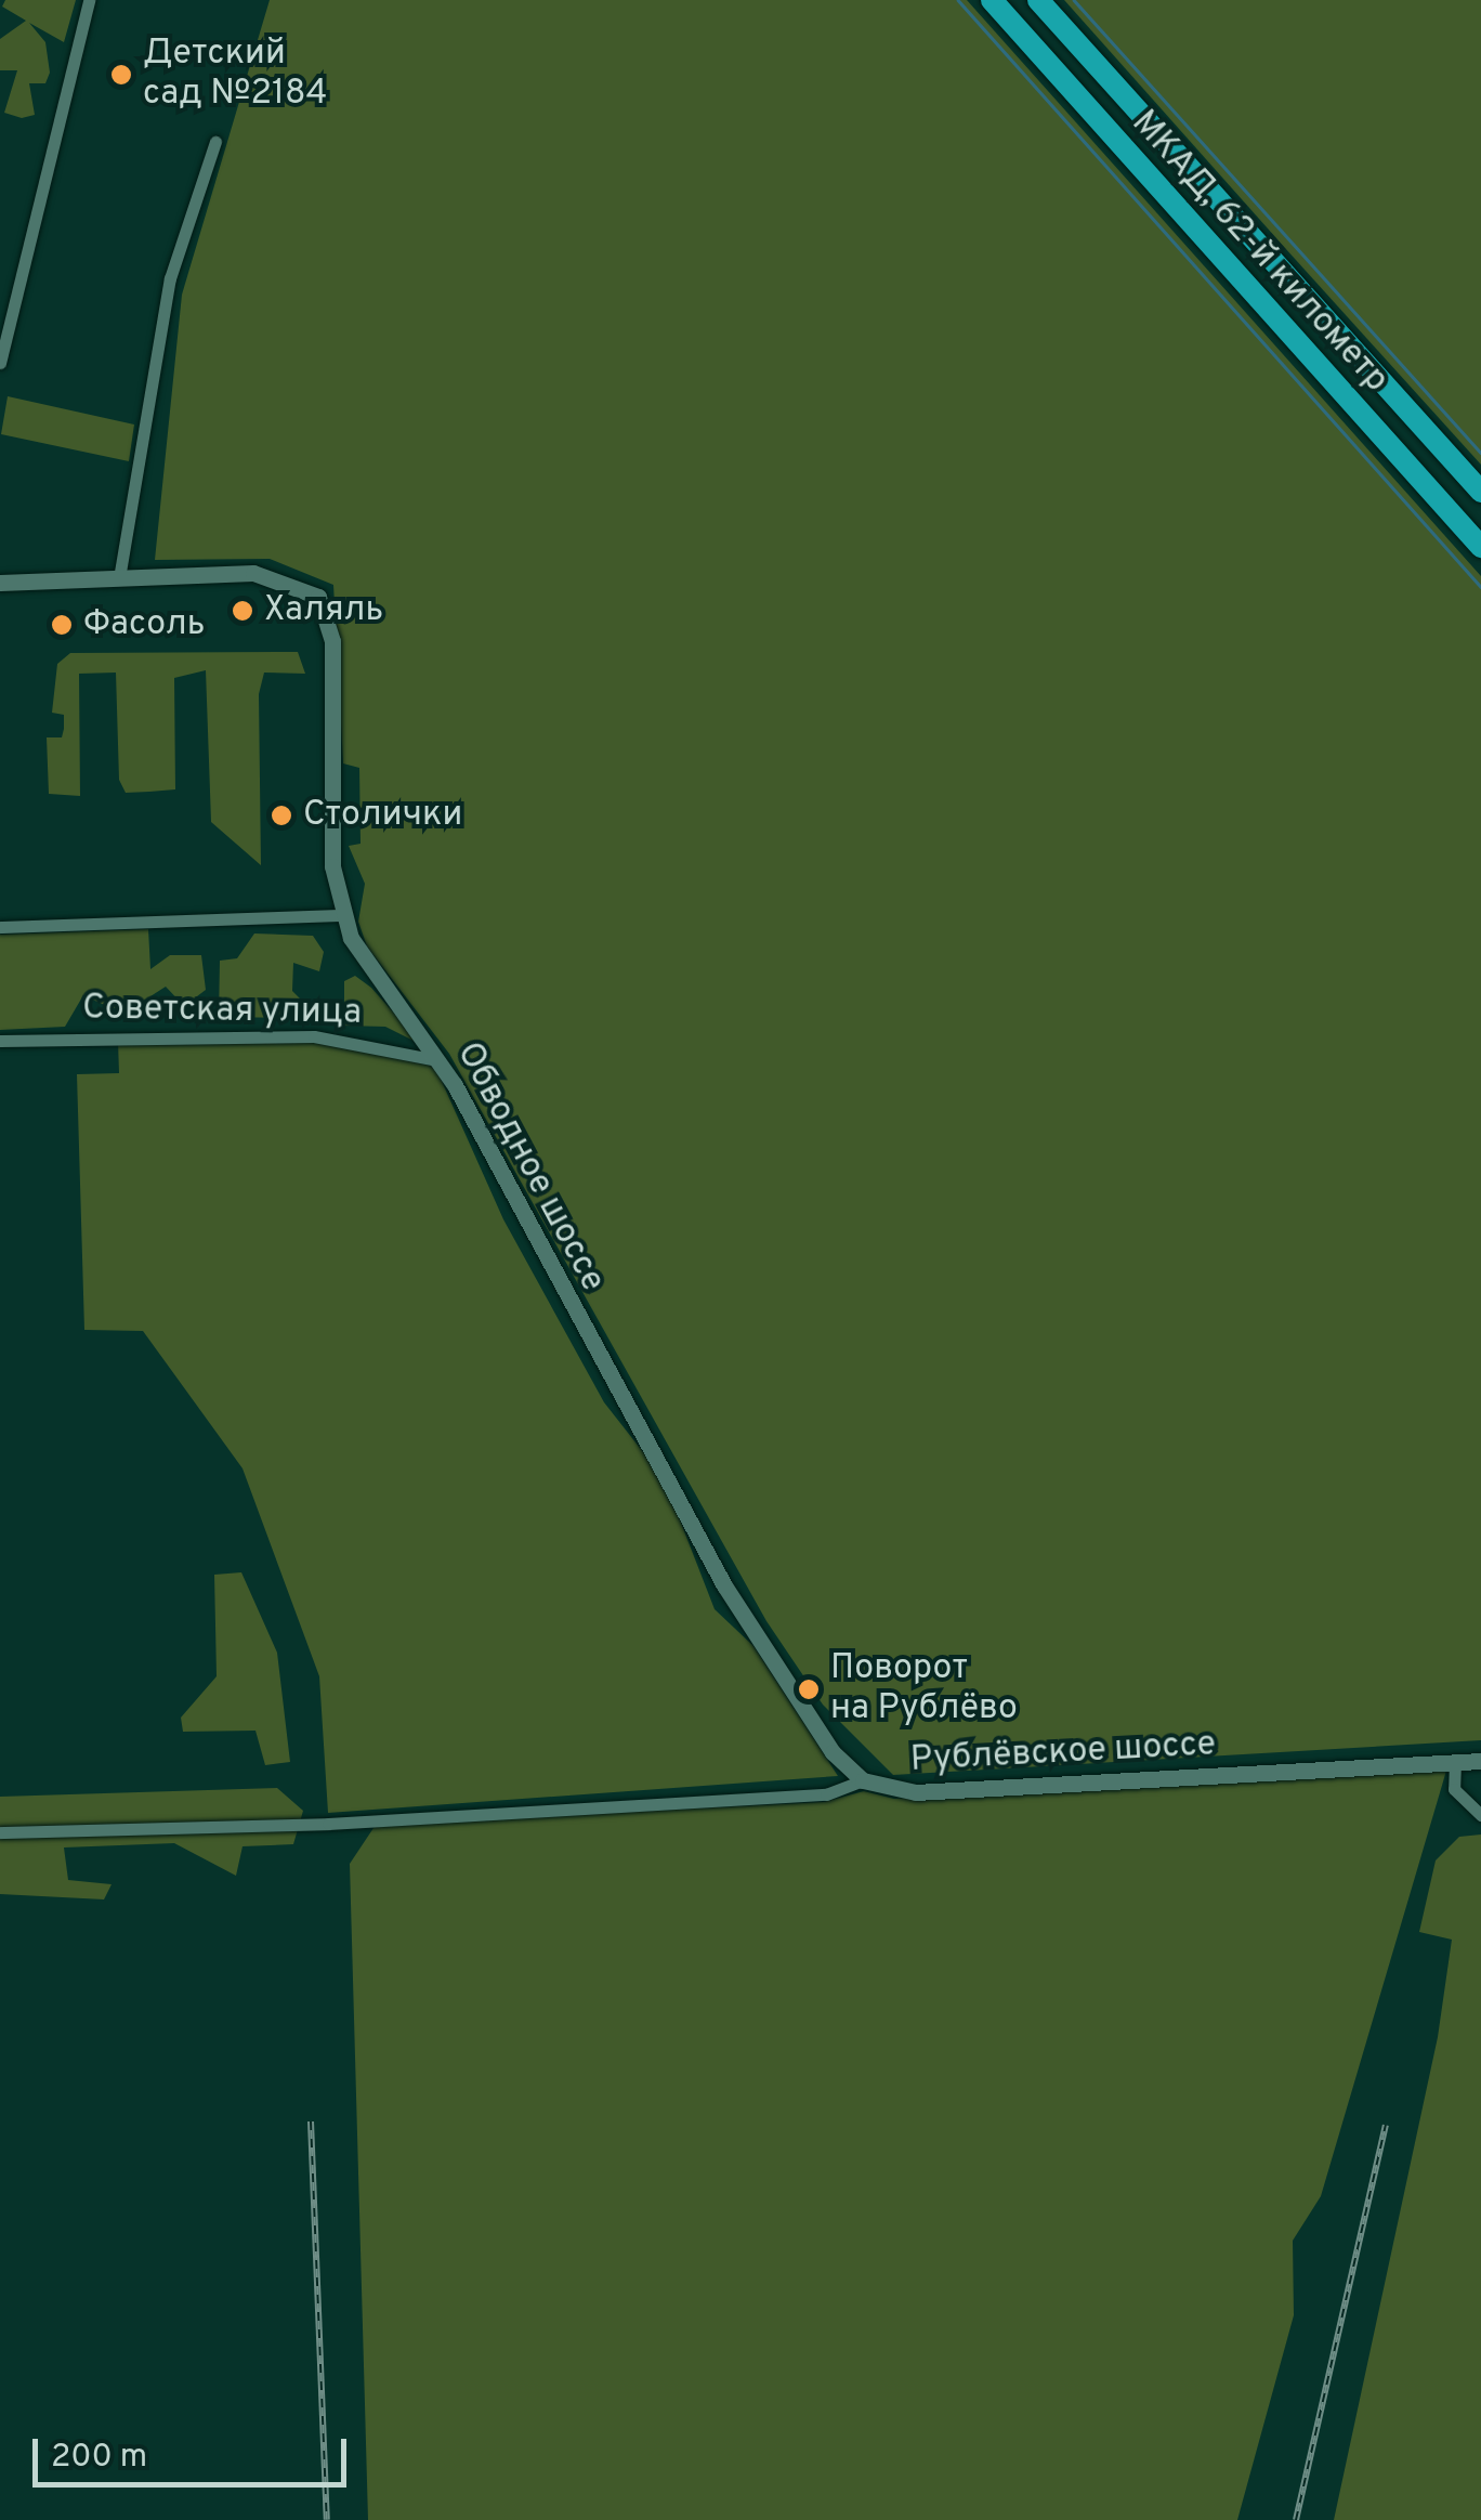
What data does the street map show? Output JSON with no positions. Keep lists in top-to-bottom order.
{
  "streets": {
    "highway": ["МКАД, 62-й километр"],
    "street": ["Советская улица", "Обводное шоссе", "Рублёвское шоссе"]
  },
  "crossings": [
    ["Советская улица", "Обводное шоссе"],
    ["Обводное шоссе", "Рублёвское шоссе"]
  ],
  "places": [
    "Детский сад №2184",
    "Халяль",
    "Фасоль",
    "Столички",
    "Поворот на Рублёво"
  ],
  "scale_bar": "200 m"
}
